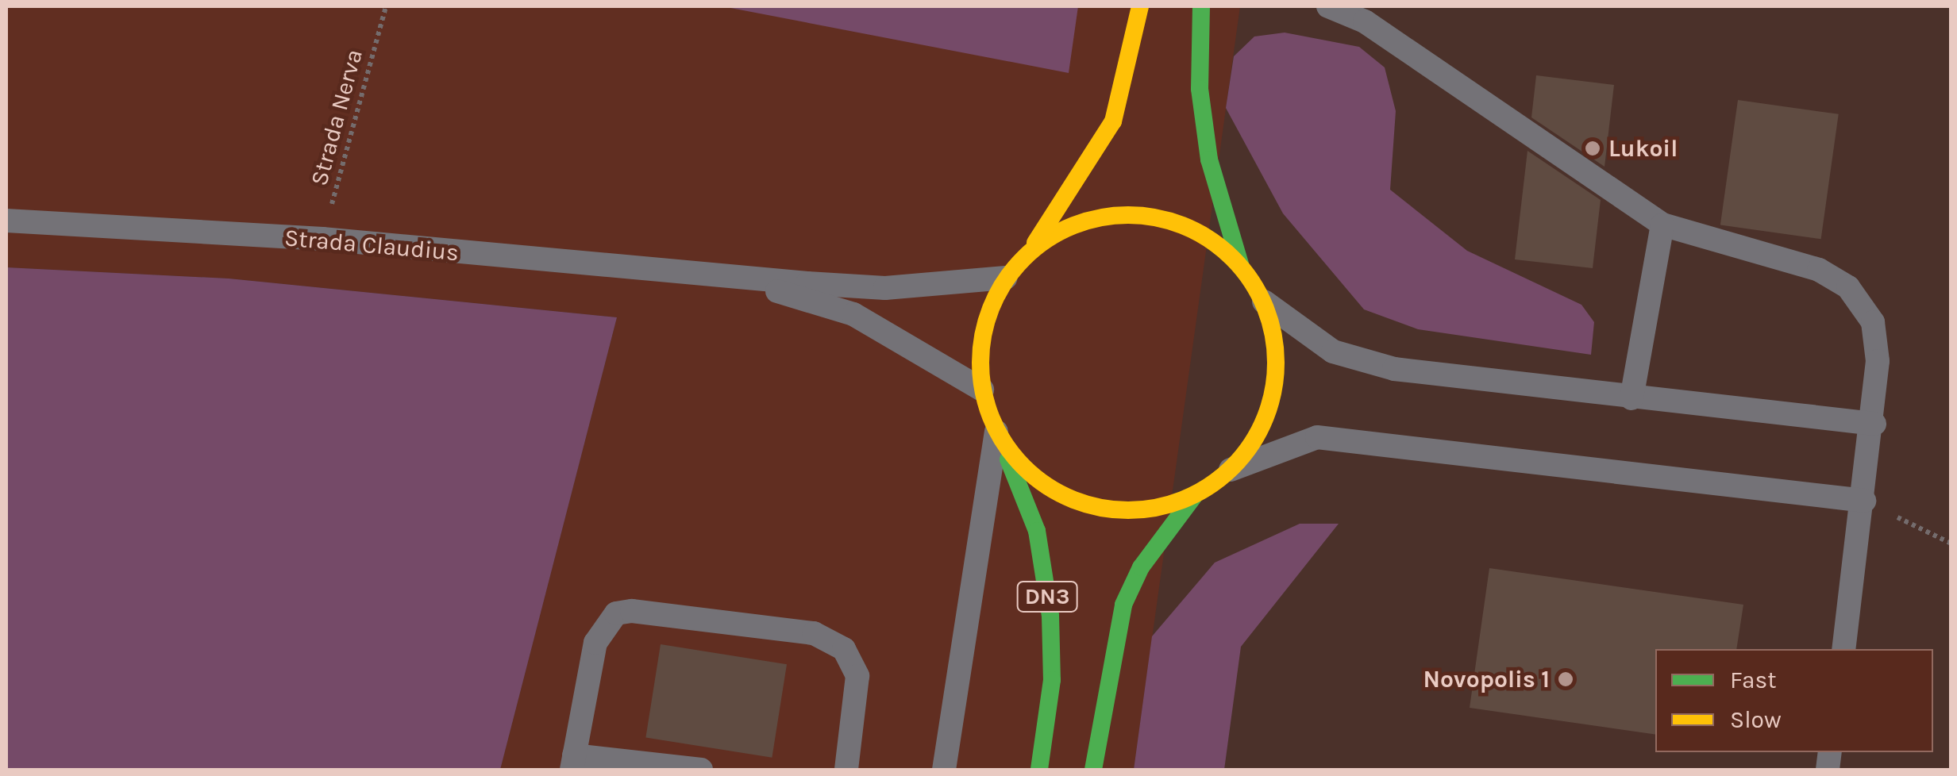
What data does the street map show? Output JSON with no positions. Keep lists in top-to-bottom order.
{
  "streets": {
    "main road": ["DN3"],
    "lane": ["Strada Claudius"],
    "path": ["Strada Nerva"]
  },
  "crossings": [
    ["Strada Nerva", "Strada Claudius"]
  ],
  "places": ["Lukoil", "Novopolis 1"],
  "legend": ["Fast", "Slow"]
}
